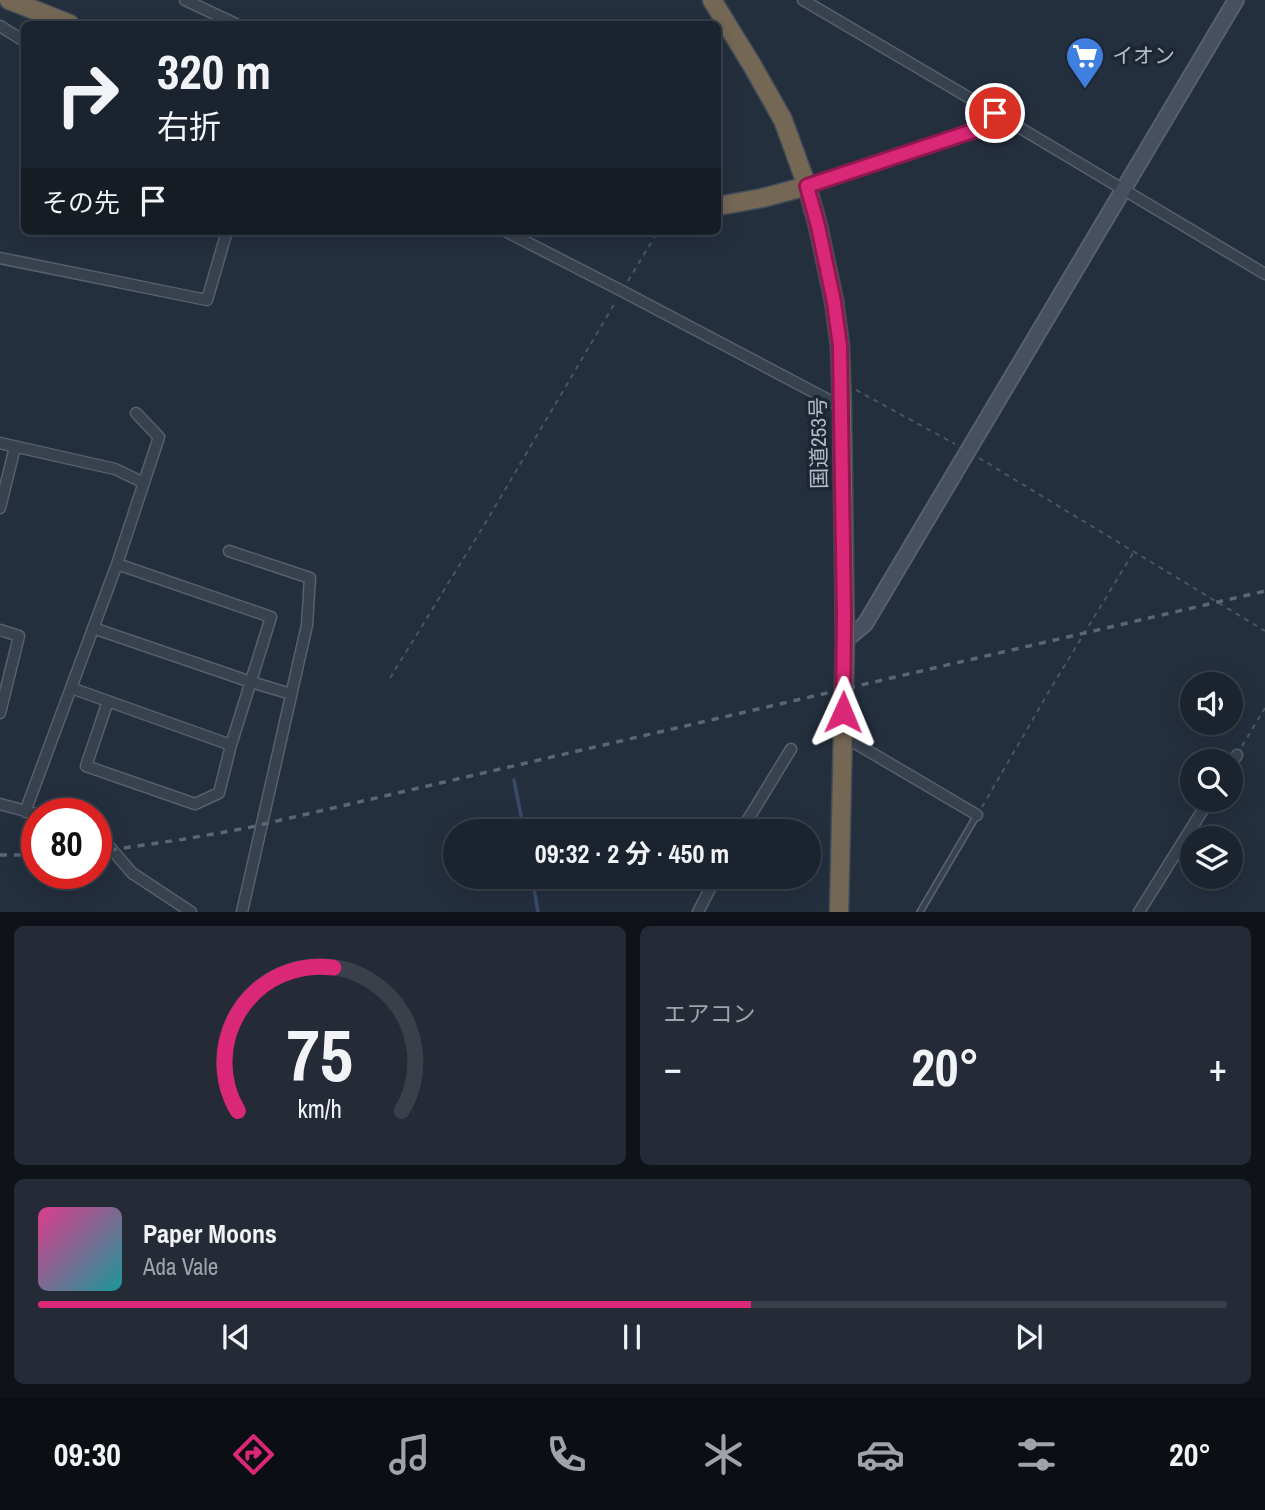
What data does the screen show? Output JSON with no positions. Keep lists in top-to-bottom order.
{
  "streets": {
    "highway": ["国道253号"]
  },
  "places": {
    "supermarket": ["イオン"]
  },
  "page": {
    "turn": ["320 m", "右折"],
    "then": "その先",
    "limit": "80",
    "trip": "09:32 · 2 分 · 450 m",
    "tile": "エアコン",
    "heat": ["−", "20°", "+"],
    "song": ["Paper Moons", "Ada Vale"],
    "tabs": ["09:30", "20°"],
    "gauge": ["75", "km/h"]
  }
}
